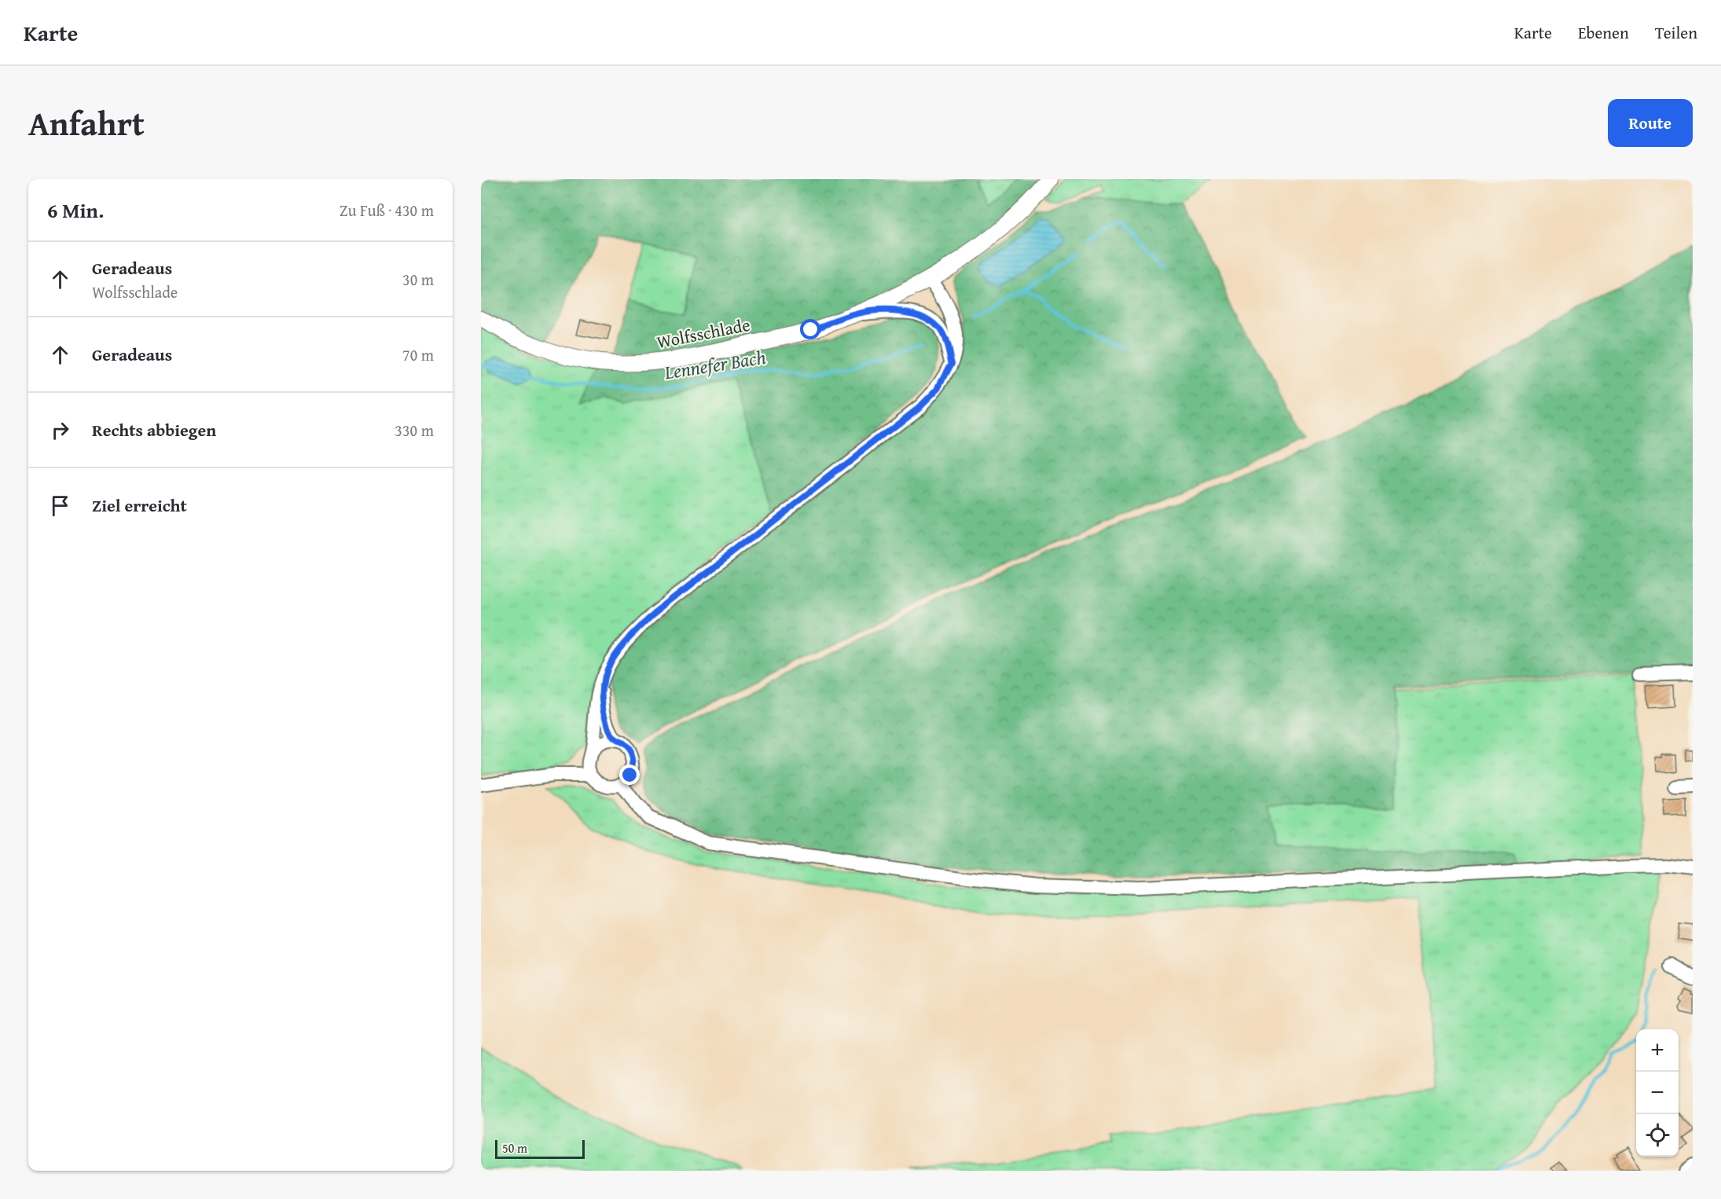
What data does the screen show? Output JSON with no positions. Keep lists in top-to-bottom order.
{
  "streets": {
    "main road": ["Wolfsschlade"]
  },
  "water": ["Lennefer Bach"],
  "scale_bar": "50 m",
  "page": {
    "header": "Karte",
    "nav": ["Karte", "Ebenen", "Teilen"],
    "title": "Anfahrt",
    "buttons": "Route",
    "heading": ["6 Min.", "Zu Fuß · 430 m"],
    "list": [
      ["Geradeaus", "Wolfsschlade", "30 m"],
      ["Geradeaus", "70 m"],
      ["Rechts abbiegen", "330 m"],
      "Ziel erreicht"
    ],
    "map_buttons": ["+", "−"],
    "scale": "50 m"
  }
}
